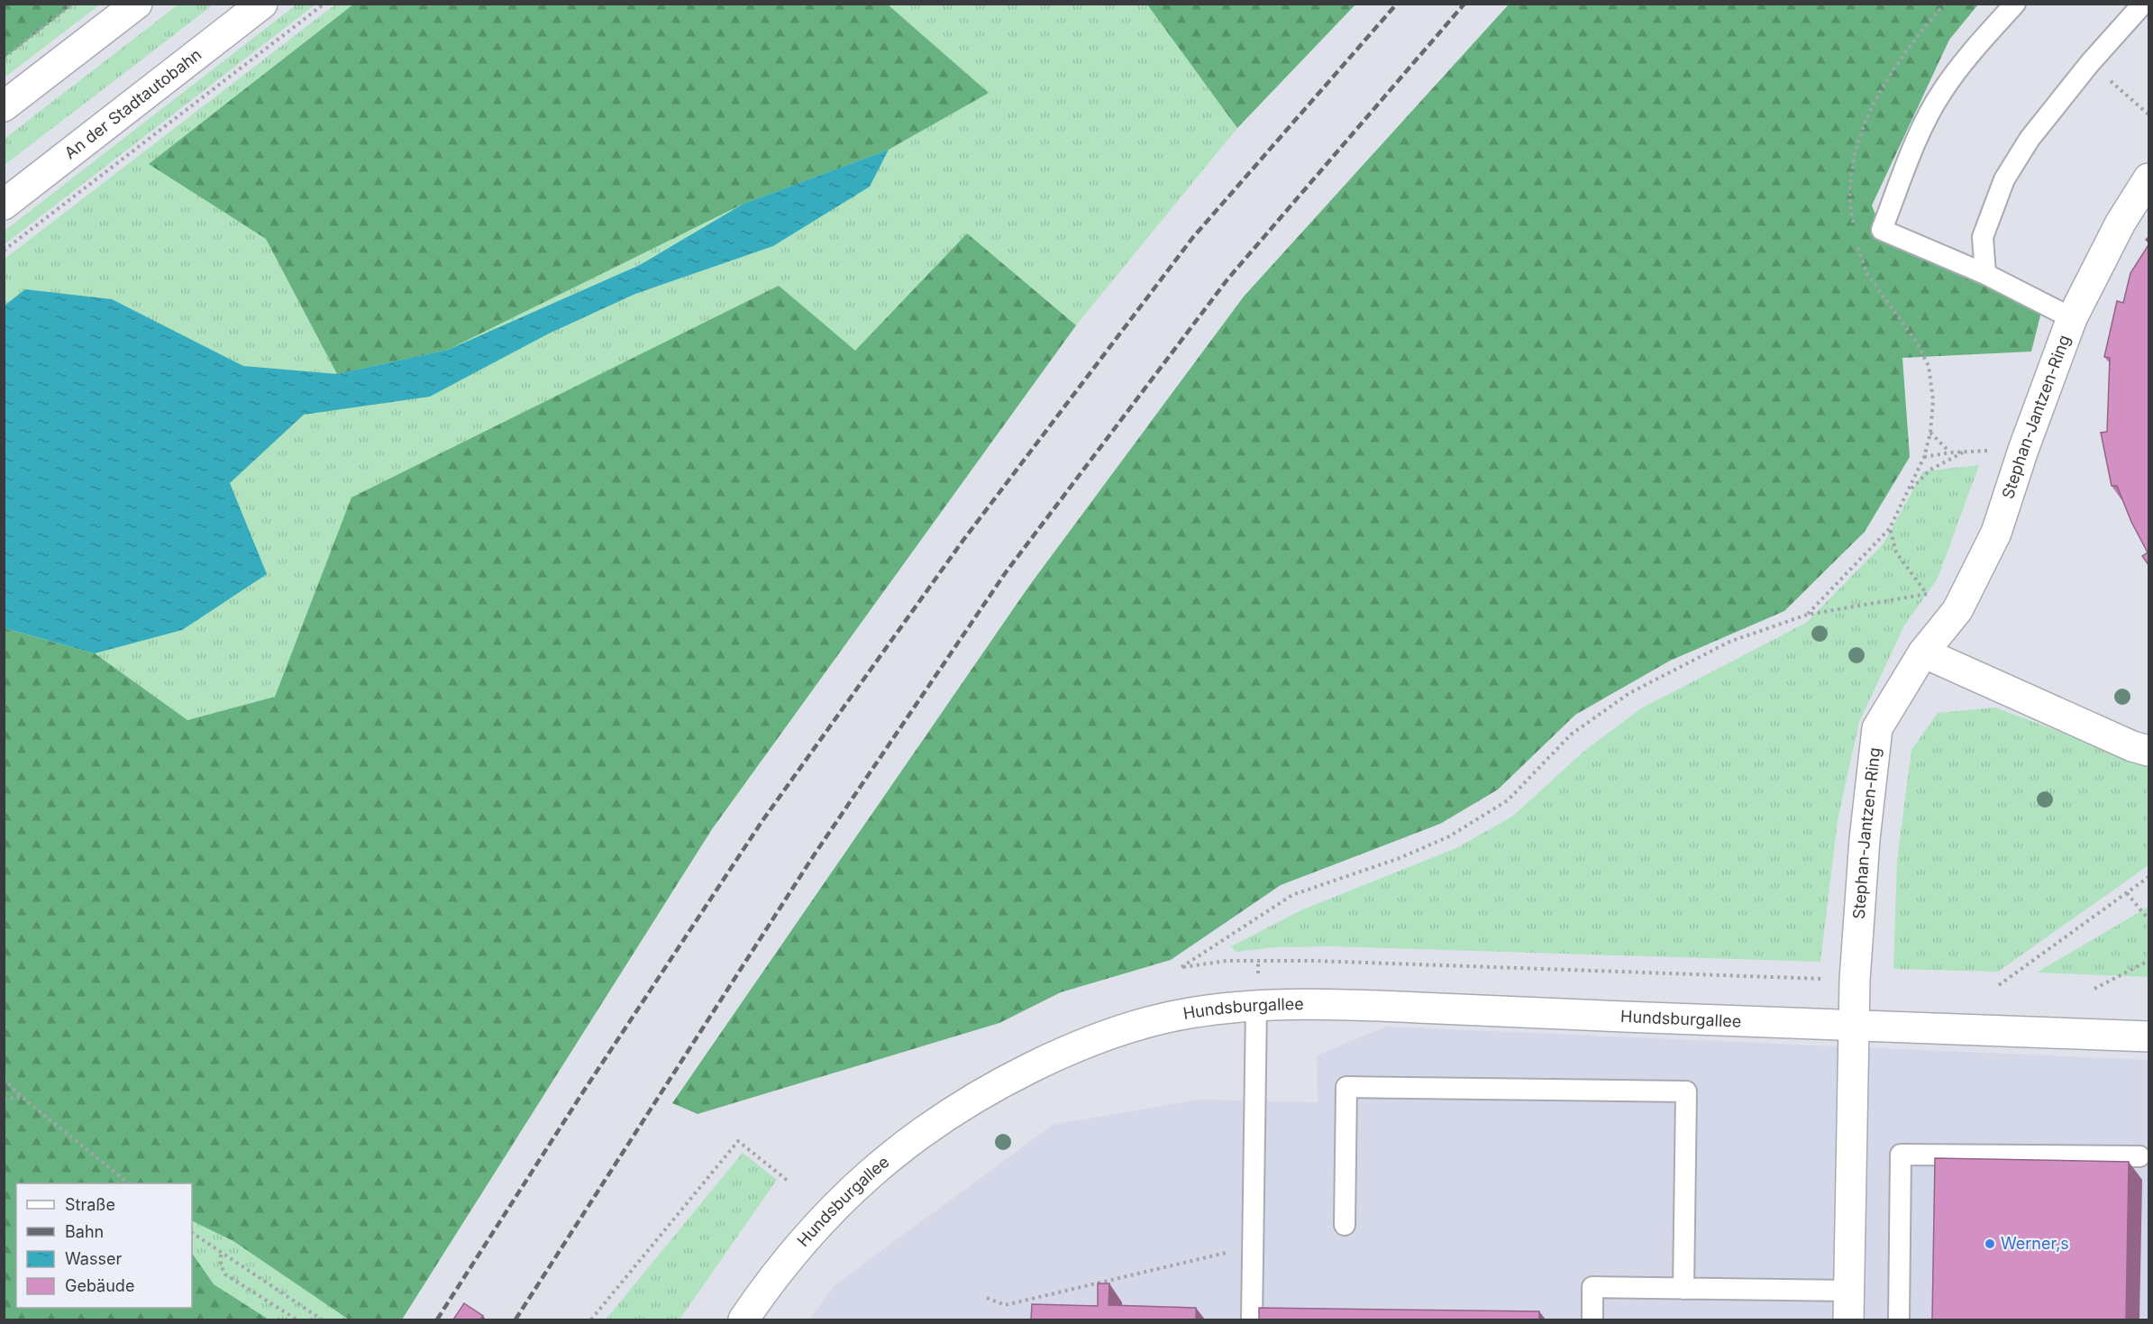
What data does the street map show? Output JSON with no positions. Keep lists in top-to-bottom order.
{
  "streets": {
    "main road": ["An der Stadtautobahn", "Stephan-Jantzen-Ring", "Hundsburgallee"]
  },
  "crossings": [
    ["Stephan-Jantzen-Ring", "Hundsburgallee"]
  ],
  "places": ["Werner,s"],
  "legend": [
    "Straße",
    "Bahn",
    "Wasser",
    "Gebäude"
  ]
}
